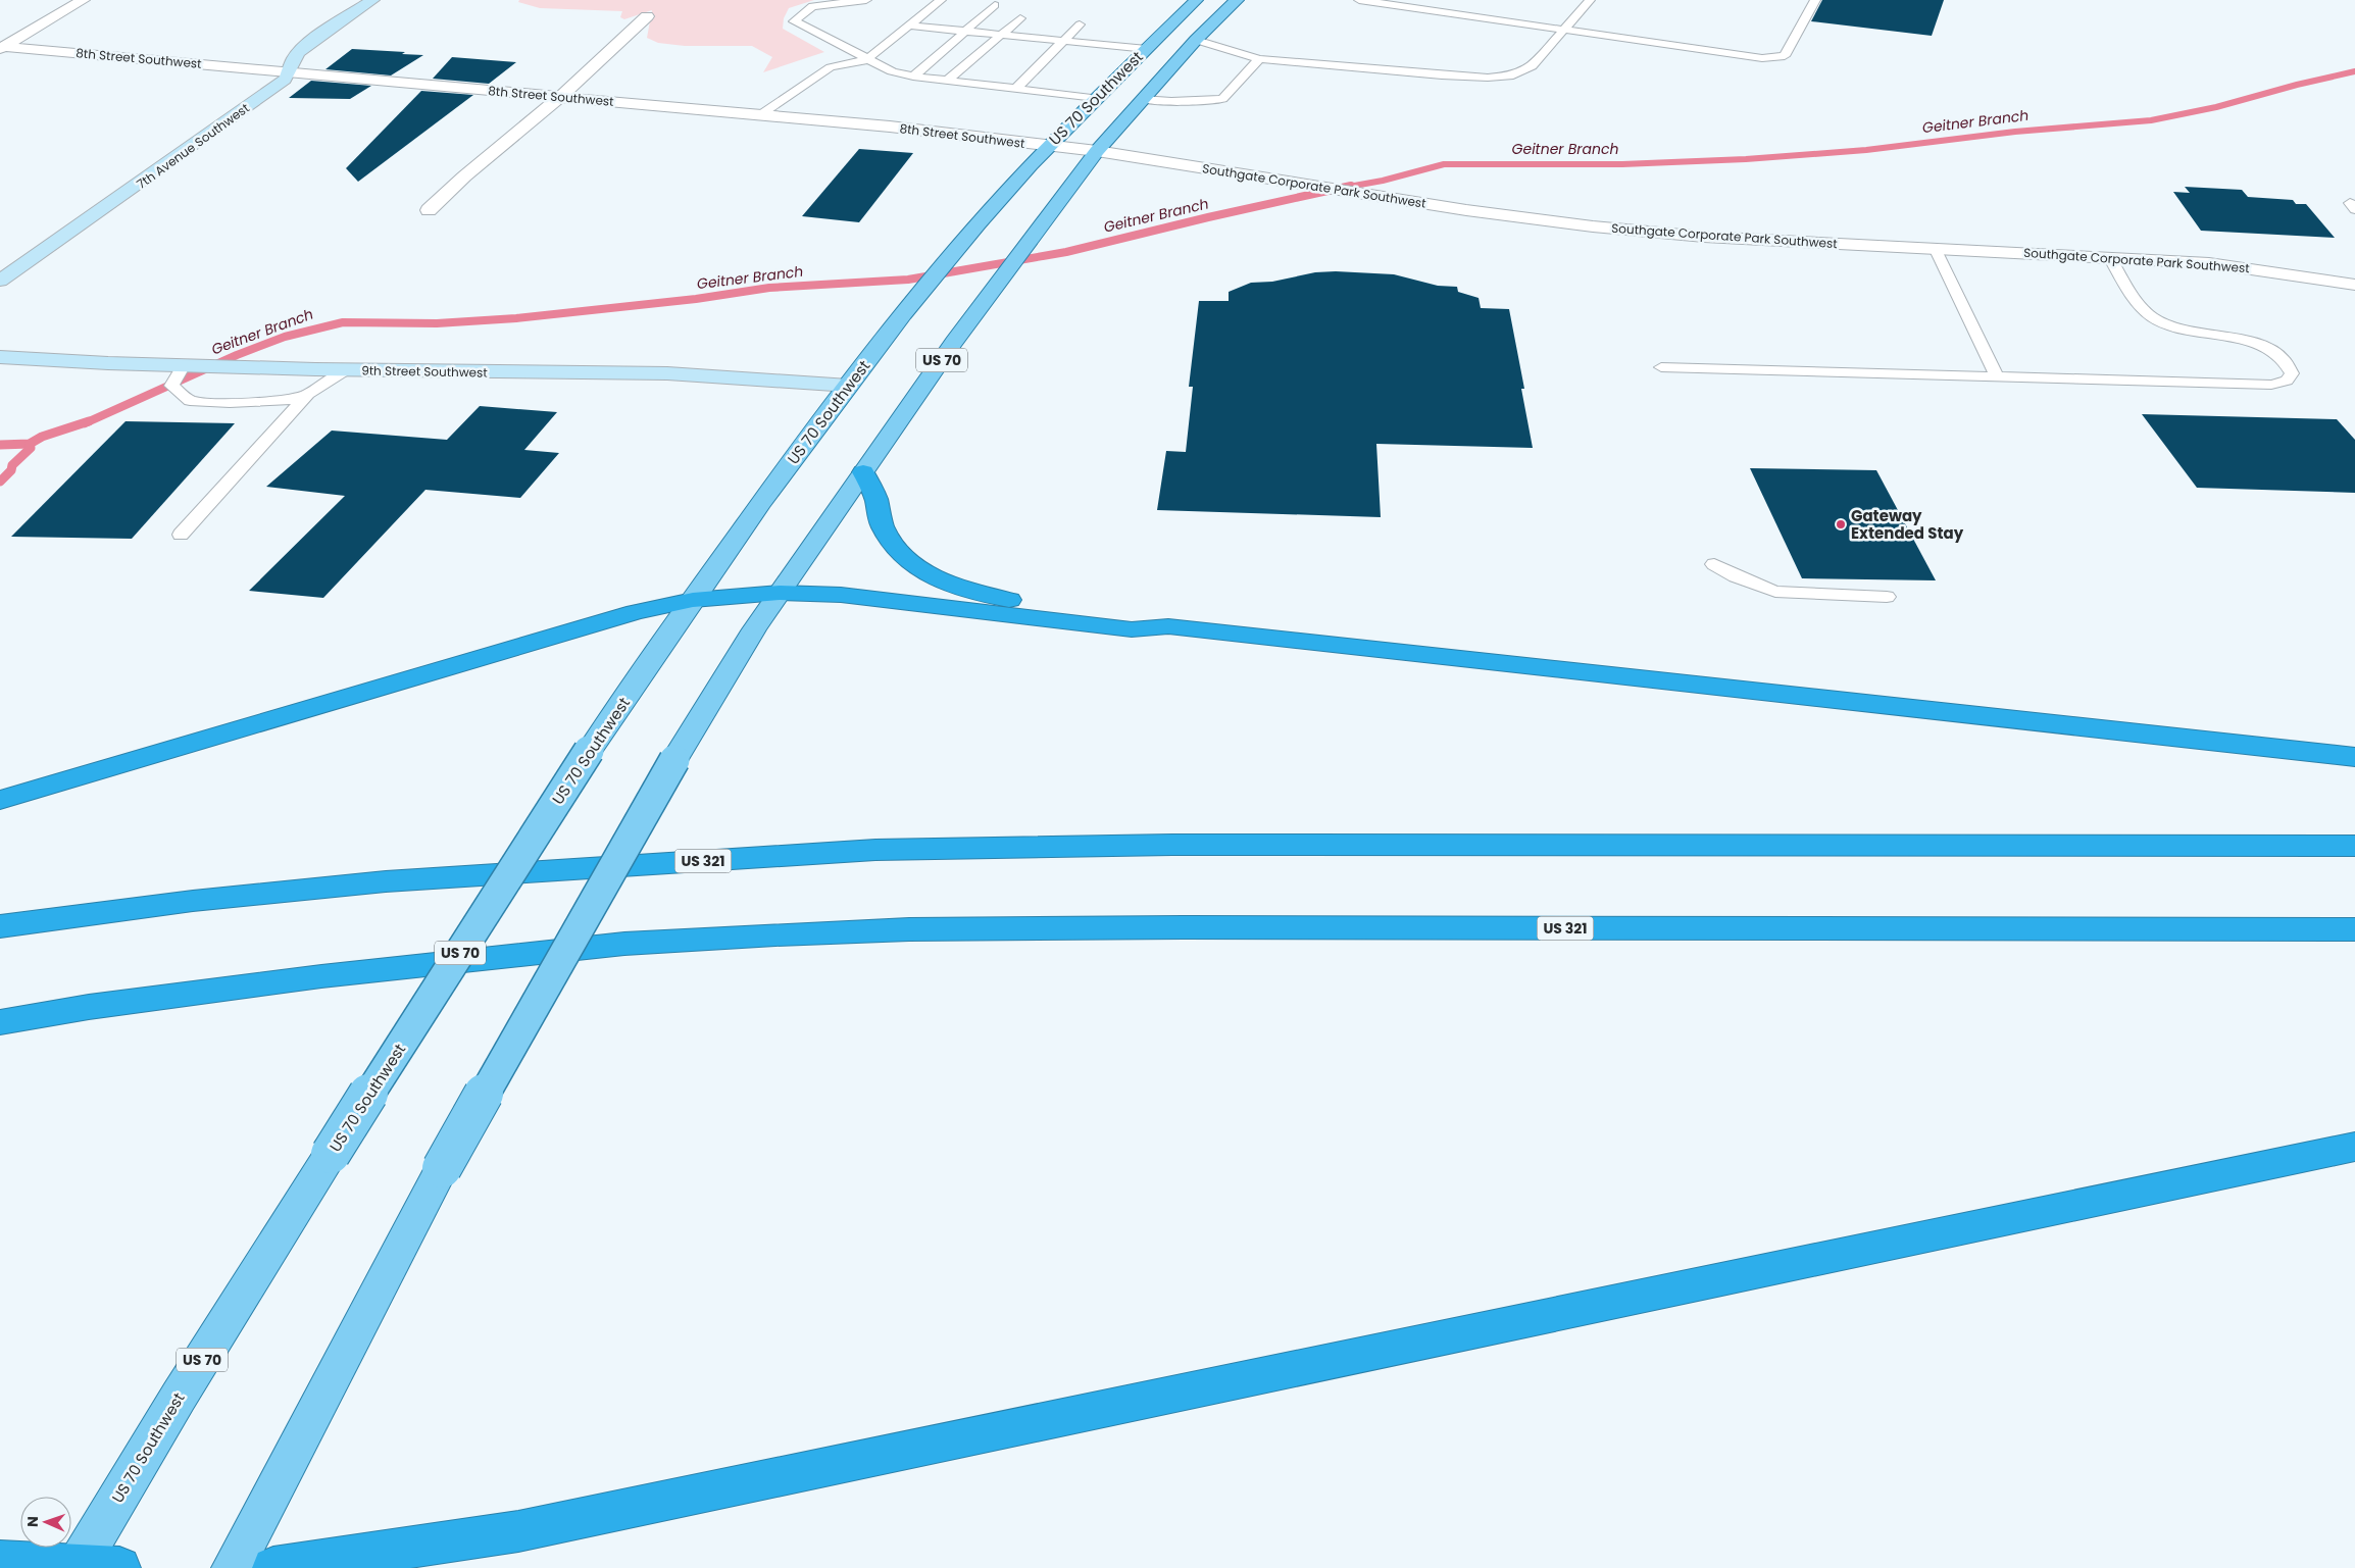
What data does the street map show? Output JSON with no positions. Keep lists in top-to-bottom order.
{
  "streets": {
    "highway": ["US 321"],
    "main road": ["US 70 Southwest", "US 70"],
    "street": [
      "8th Street Southwest",
      "7th Avenue Southwest",
      "Southgate Corporate Park Southwest",
      "9th Street Southwest"
    ]
  },
  "crossings": [
    ["8th Street Southwest", "US 70 Southwest"],
    ["8th Street Southwest", "7th Avenue Southwest"],
    ["8th Street Southwest", "Southgate Corporate Park Southwest"],
    ["US 70 Southwest", "Southgate Corporate Park Southwest"],
    ["US 70 Southwest", "9th Street Southwest"]
  ],
  "water": ["Geitner Branch"],
  "places": ["Gateway Extended Stay"],
  "north": "left"
}
